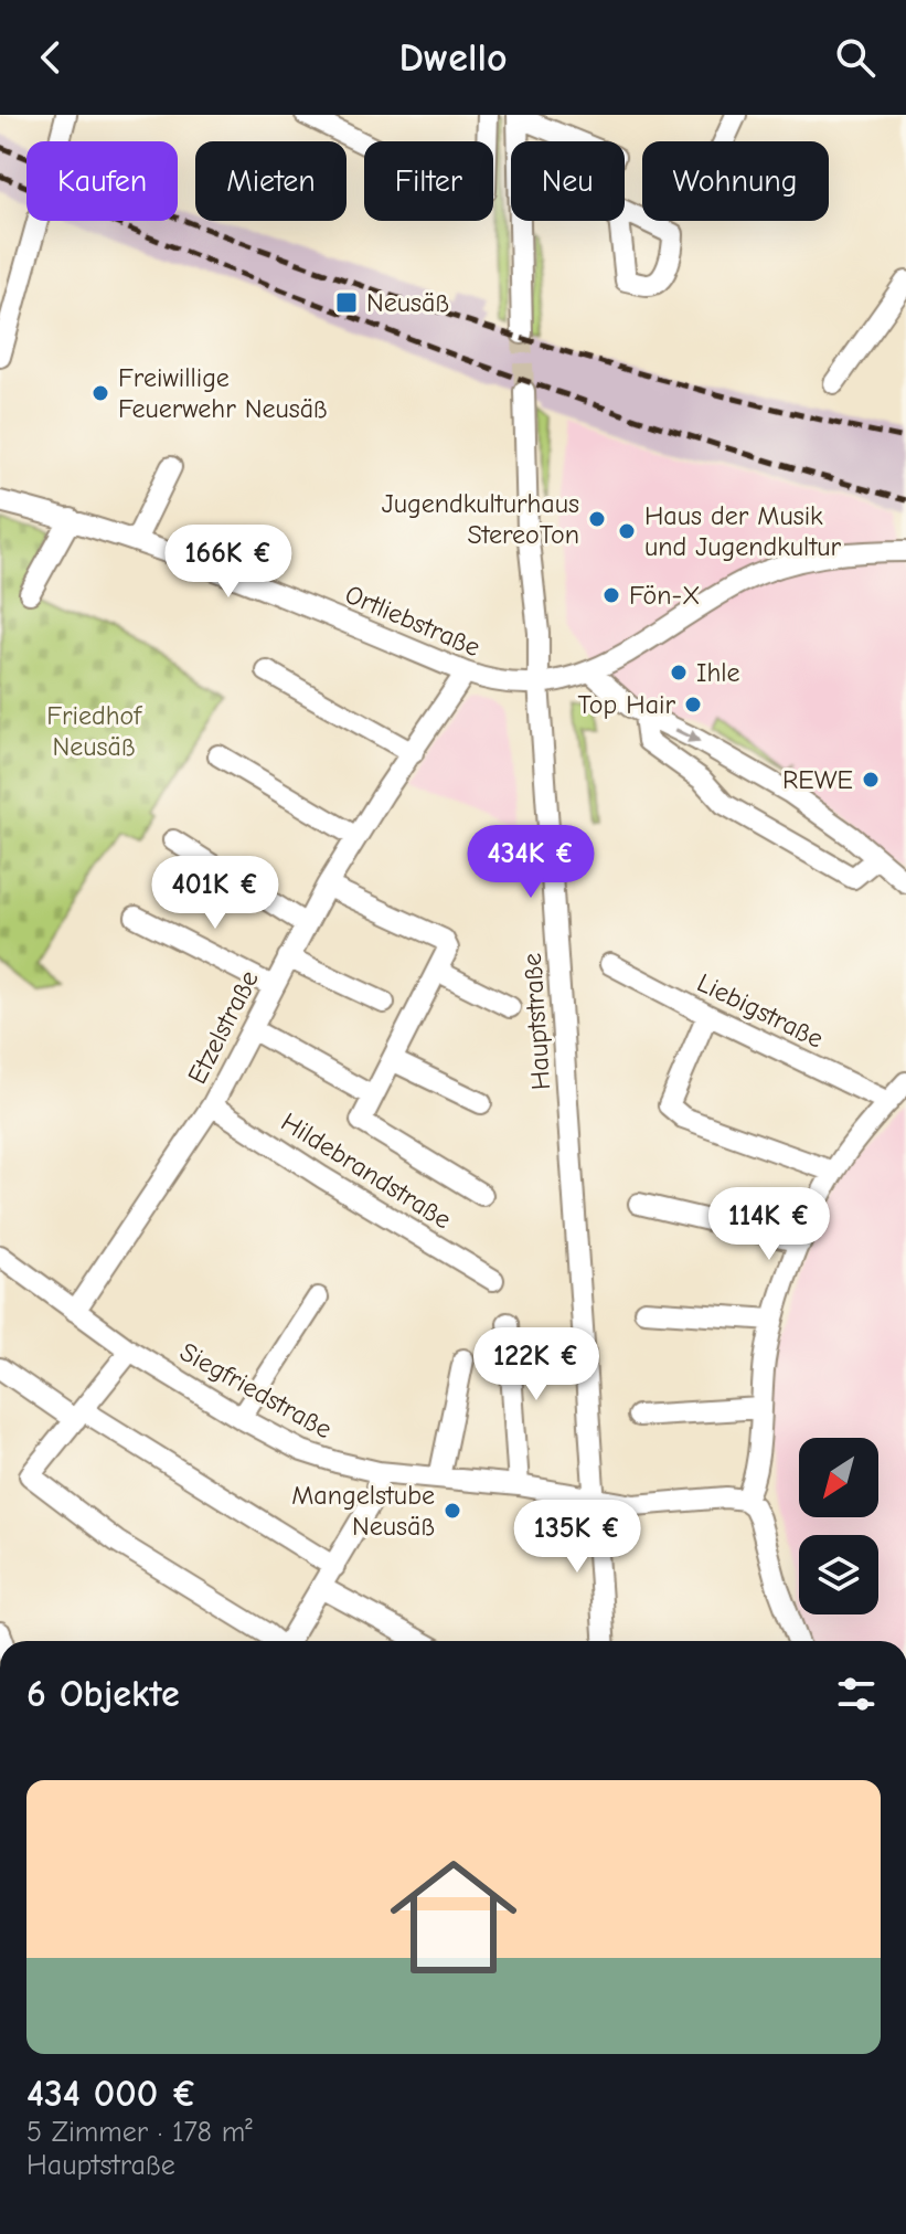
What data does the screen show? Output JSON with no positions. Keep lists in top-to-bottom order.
{
  "streets": {
    "street": [
      "Ortliebstraße",
      "Liebigstraße",
      "Hauptstraße",
      "Etzelstraße",
      "Hildebrandstraße",
      "Siegfriedstraße"
    ]
  },
  "crossings": [
    ["Ortliebstraße", "Hauptstraße"],
    ["Ortliebstraße", "Etzelstraße"],
    ["Hauptstraße", "Siegfriedstraße"],
    ["Etzelstraße", "Hildebrandstraße"],
    ["Etzelstraße", "Siegfriedstraße"]
  ],
  "parks": ["Friedhof Neusäß"],
  "places": {
    "transit": ["Neusäß"],
    "other": [
      "Freiwillige Feuerwehr Neusäß",
      "Jugendkulturhaus StereoTon",
      "Haus der Musik und Jugendkultur",
      "Fön-X",
      "Ihle",
      "Top Hair",
      "REWE",
      "Mangelstube Neusäß"
    ]
  },
  "north": "bottom left",
  "page": {
    "header": "Dwello",
    "chip": [
      "Kaufen",
      "Mieten",
      "Filter",
      "Neu",
      "Wohnung"
    ],
    "price": [
      "166K €",
      "434K €",
      "401K €",
      "114K €",
      "122K €",
      "135K €"
    ],
    "heading": "6 Objekte",
    "list": [
      {
        "name": "434 000 €",
        "note": "5 Zimmer · 178 m² · Hauptstraße"
      }
    ]
  }
}
